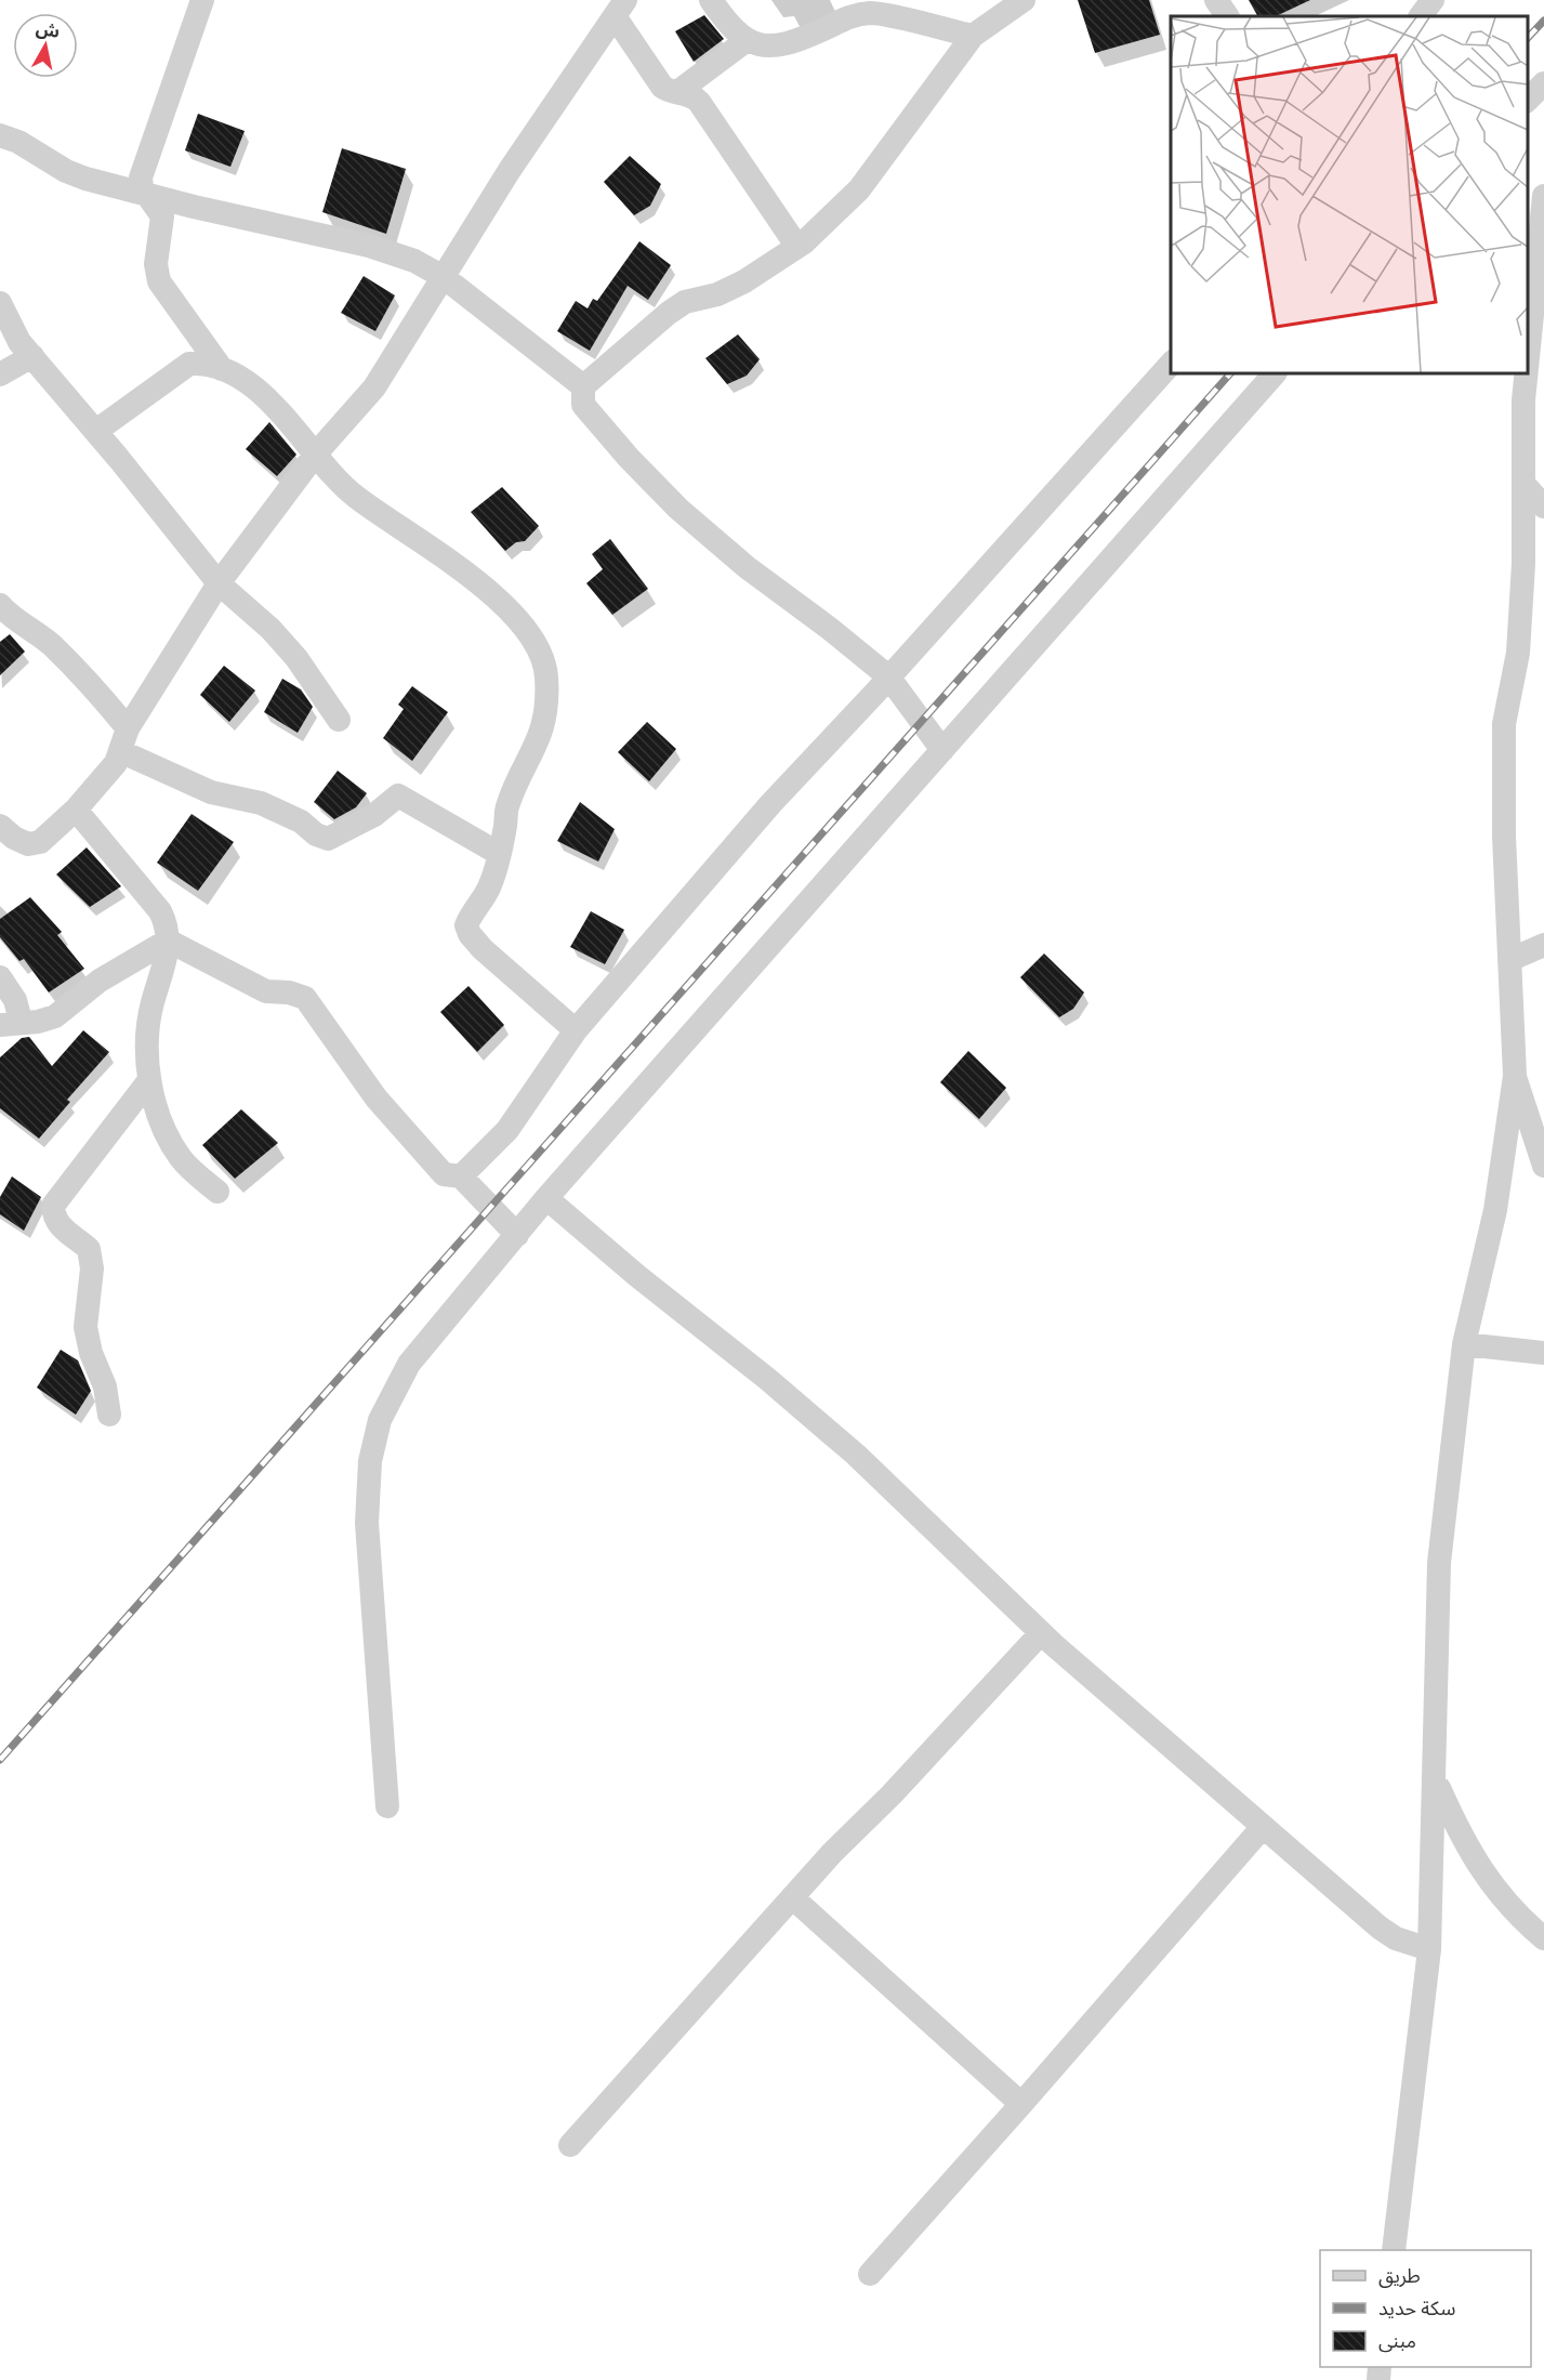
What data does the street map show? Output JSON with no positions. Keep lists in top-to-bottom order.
{
  "legend": ["طريق", "سكة حديد", "مبنى"],
  "north": "top"
}
